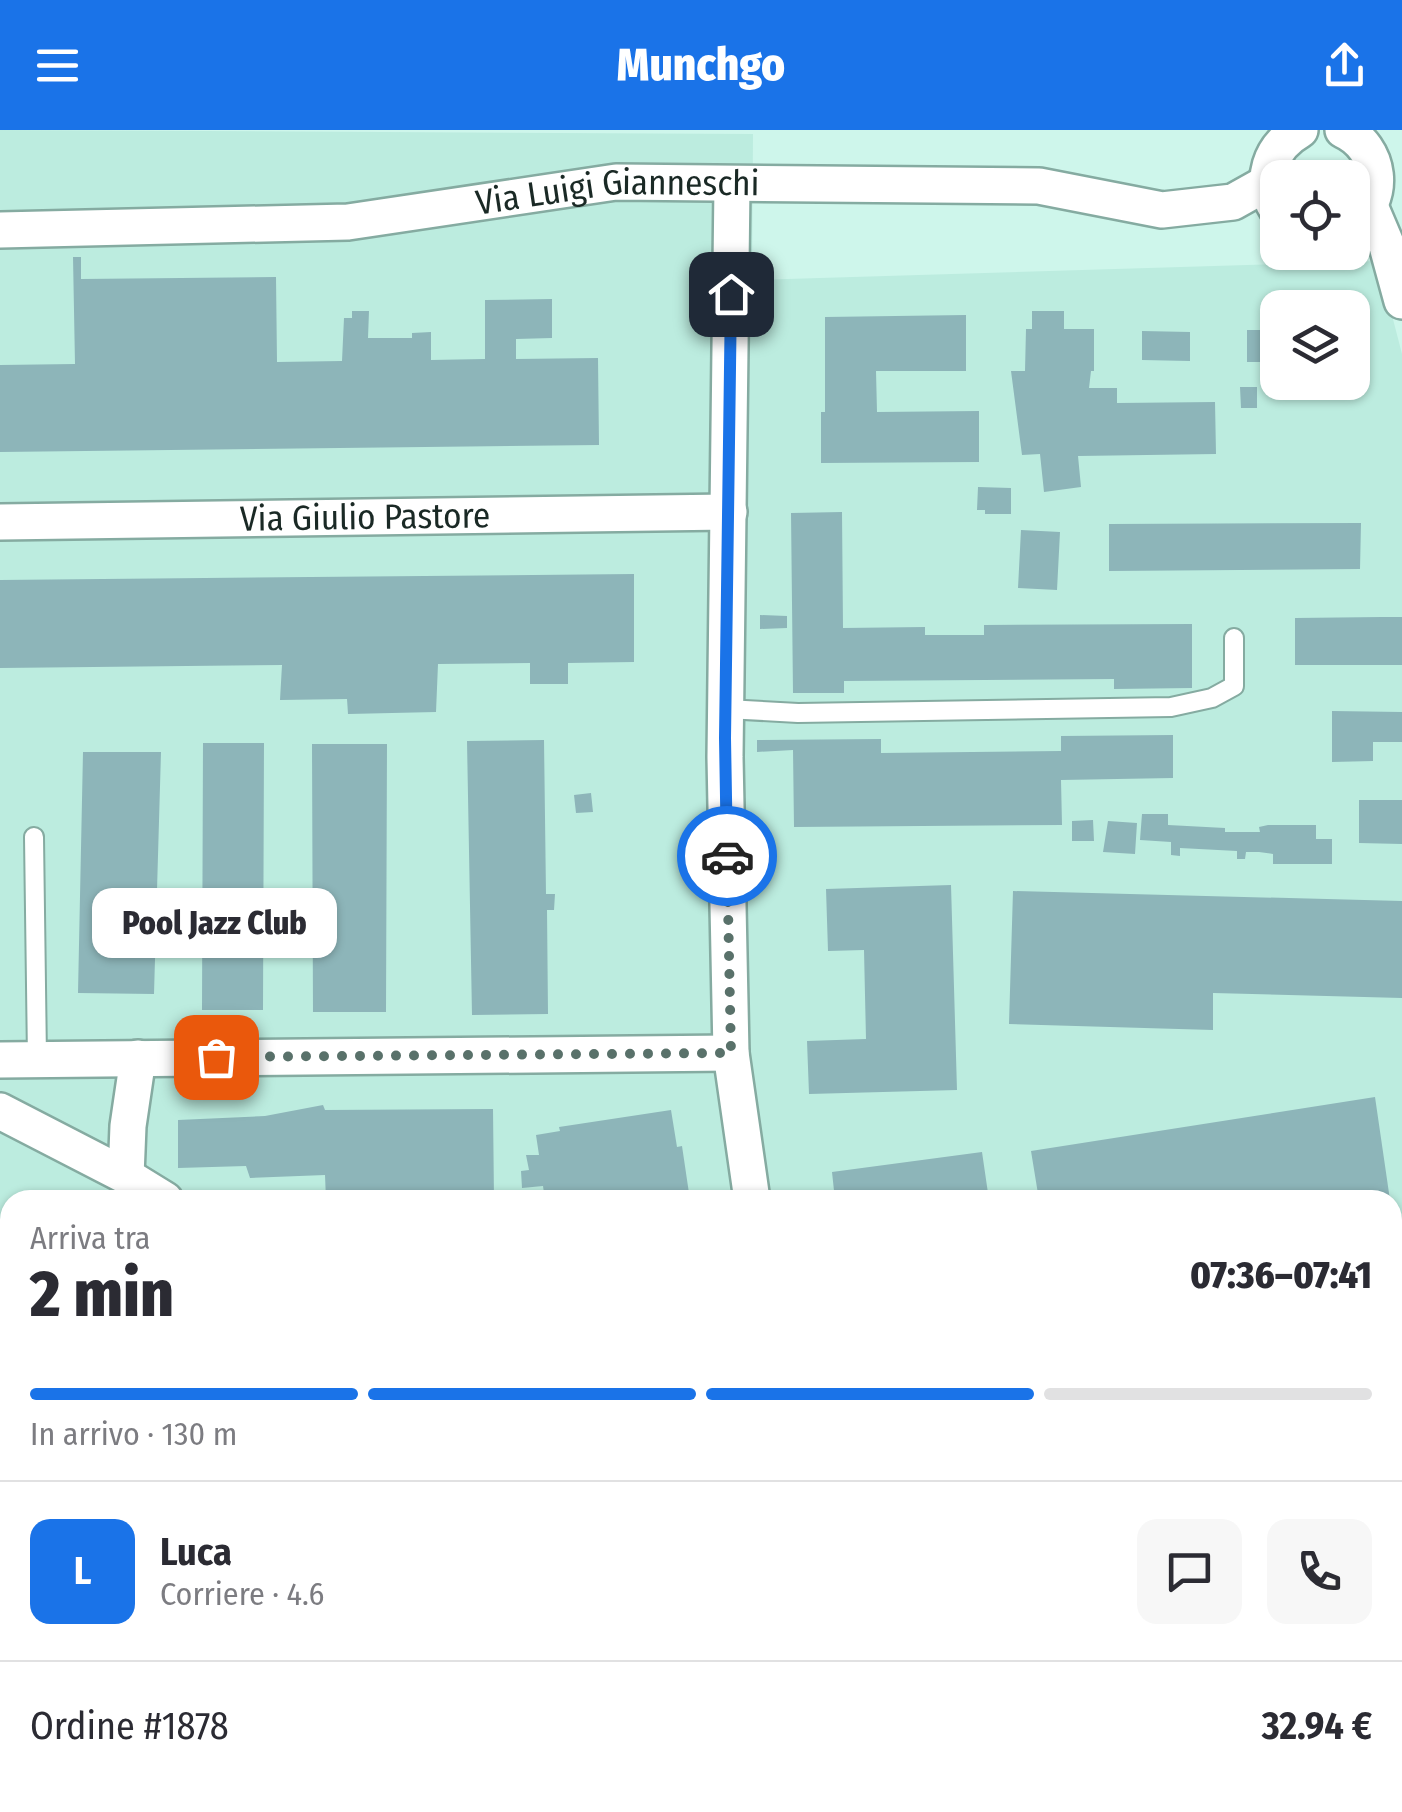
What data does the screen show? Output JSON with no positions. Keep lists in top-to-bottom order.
{
  "streets": {
    "street": ["Via Luigi Gianneschi", "Via Giulio Pastore"]
  },
  "places": ["Pool Jazz Club"],
  "page": {
    "header": "Munchgo",
    "bubble": "Pool Jazz Club",
    "heading": ["2 min", "Arriva tra", "07:36–07:41"],
    "panel": [
      "Luca",
      "Corriere · 4.6",
      "Ordine #1878",
      "32.94 €"
    ],
    "bar": "In arrivo · 130 m",
    "round": "L"
  }
}
